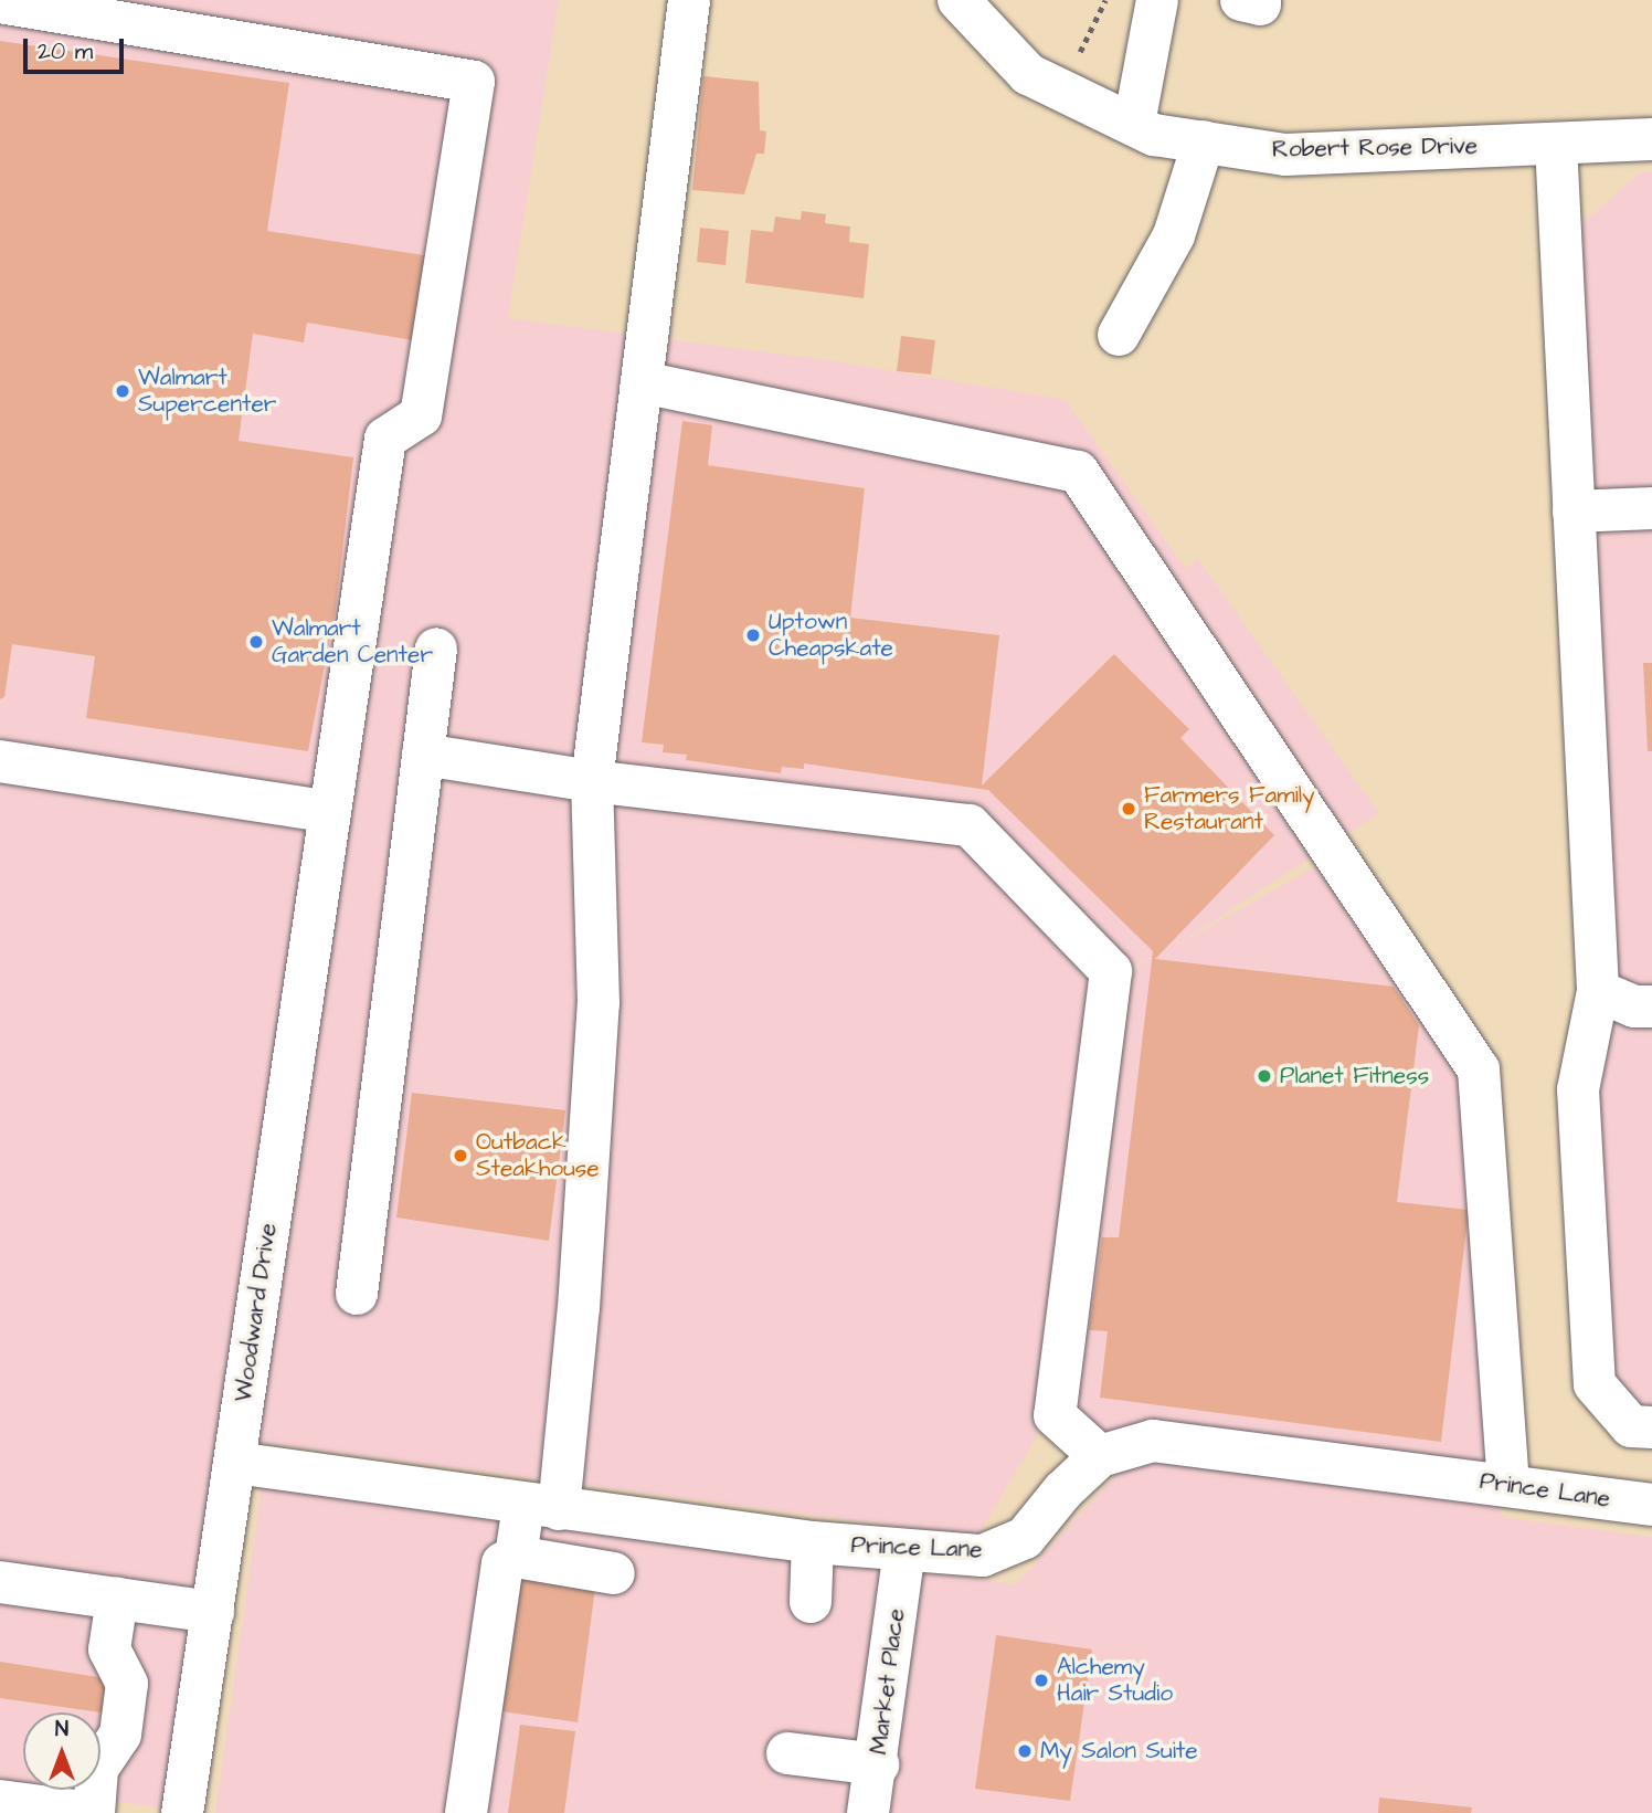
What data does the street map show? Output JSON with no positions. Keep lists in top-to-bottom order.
{
  "streets": {
    "street": [
      "Robert Rose Drive",
      "Woodward Drive",
      "Prince Lane",
      "Market Place"
    ]
  },
  "crossings": [
    ["Woodward Drive", "Prince Lane"],
    ["Prince Lane", "Market Place"]
  ],
  "places": [
    "Walmart Supercenter",
    "Uptown Cheapskate",
    "Walmart Garden Center",
    "Farmers Family Restaurant",
    "Planet Fitness",
    "Outback Steakhouse",
    "Alchemy Hair Studio",
    "My Salon Suite"
  ],
  "scale_bar": "20 m",
  "north": "top"
}
